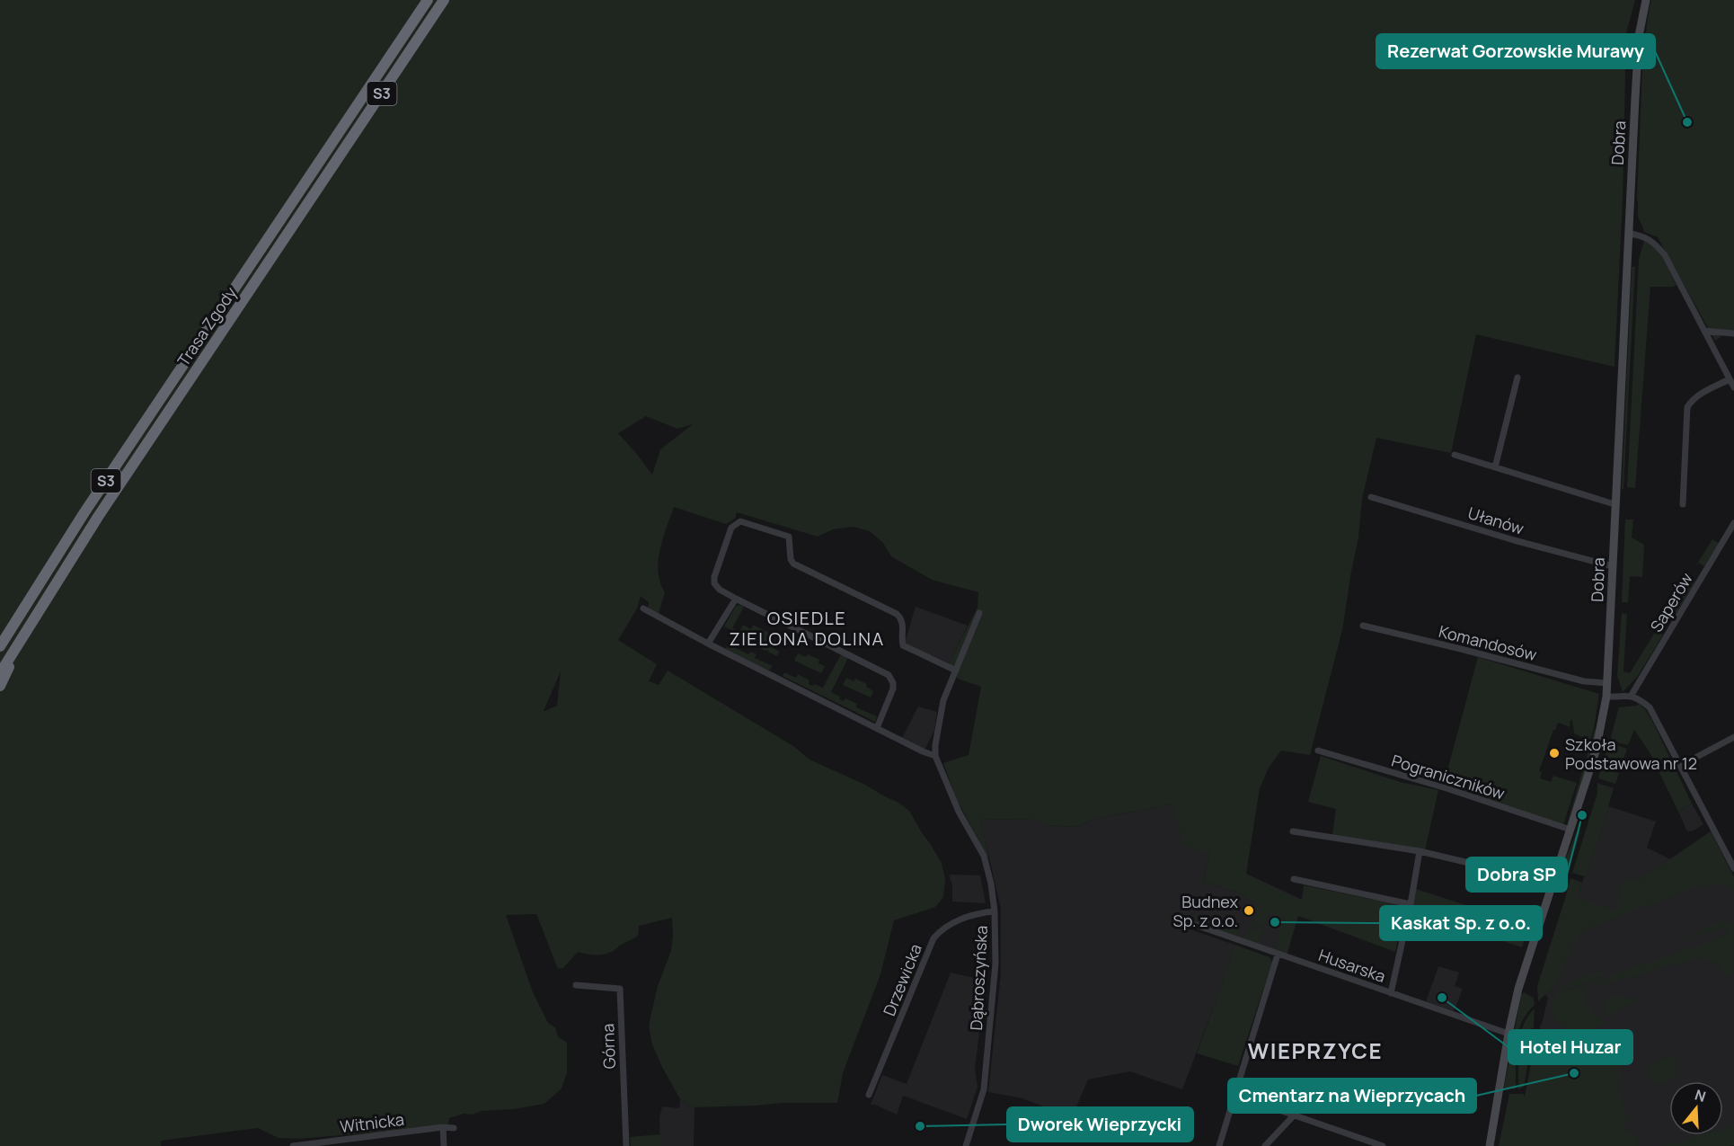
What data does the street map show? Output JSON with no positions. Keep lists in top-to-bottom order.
{
  "streets": {
    "highway": ["S3", "Trasa Zgody"],
    "street": [
      "Dobra",
      "Ułanów",
      "Saperów",
      "Komandosów",
      "Pograniczników",
      "Husarska",
      "Dąbroszyńska",
      "Drzewicka",
      "Górna",
      "Witnicka"
    ]
  },
  "crossings": [
    ["Dobra", "Ułanów"],
    ["Dobra", "Komandosów"],
    ["Dobra", "Pograniczników"],
    ["Dobra", "Husarska"],
    ["Dąbroszyńska", "Drzewicka"]
  ],
  "districts": ["OSIEDLE ZIELONA DOLINA", "WIEPRZYCE"],
  "places": [
    "Rezerwat Gorzowskie Murawy",
    "Szkoła Podstawowa nr 12",
    "Dobra SP",
    "Budnex Sp. z o.o.",
    "Kaskat Sp. z o.o.",
    "Hotel Huzar",
    "Cmentarz na Wieprzycach",
    "Dworek Wieprzycki"
  ],
  "north": "top"
}
